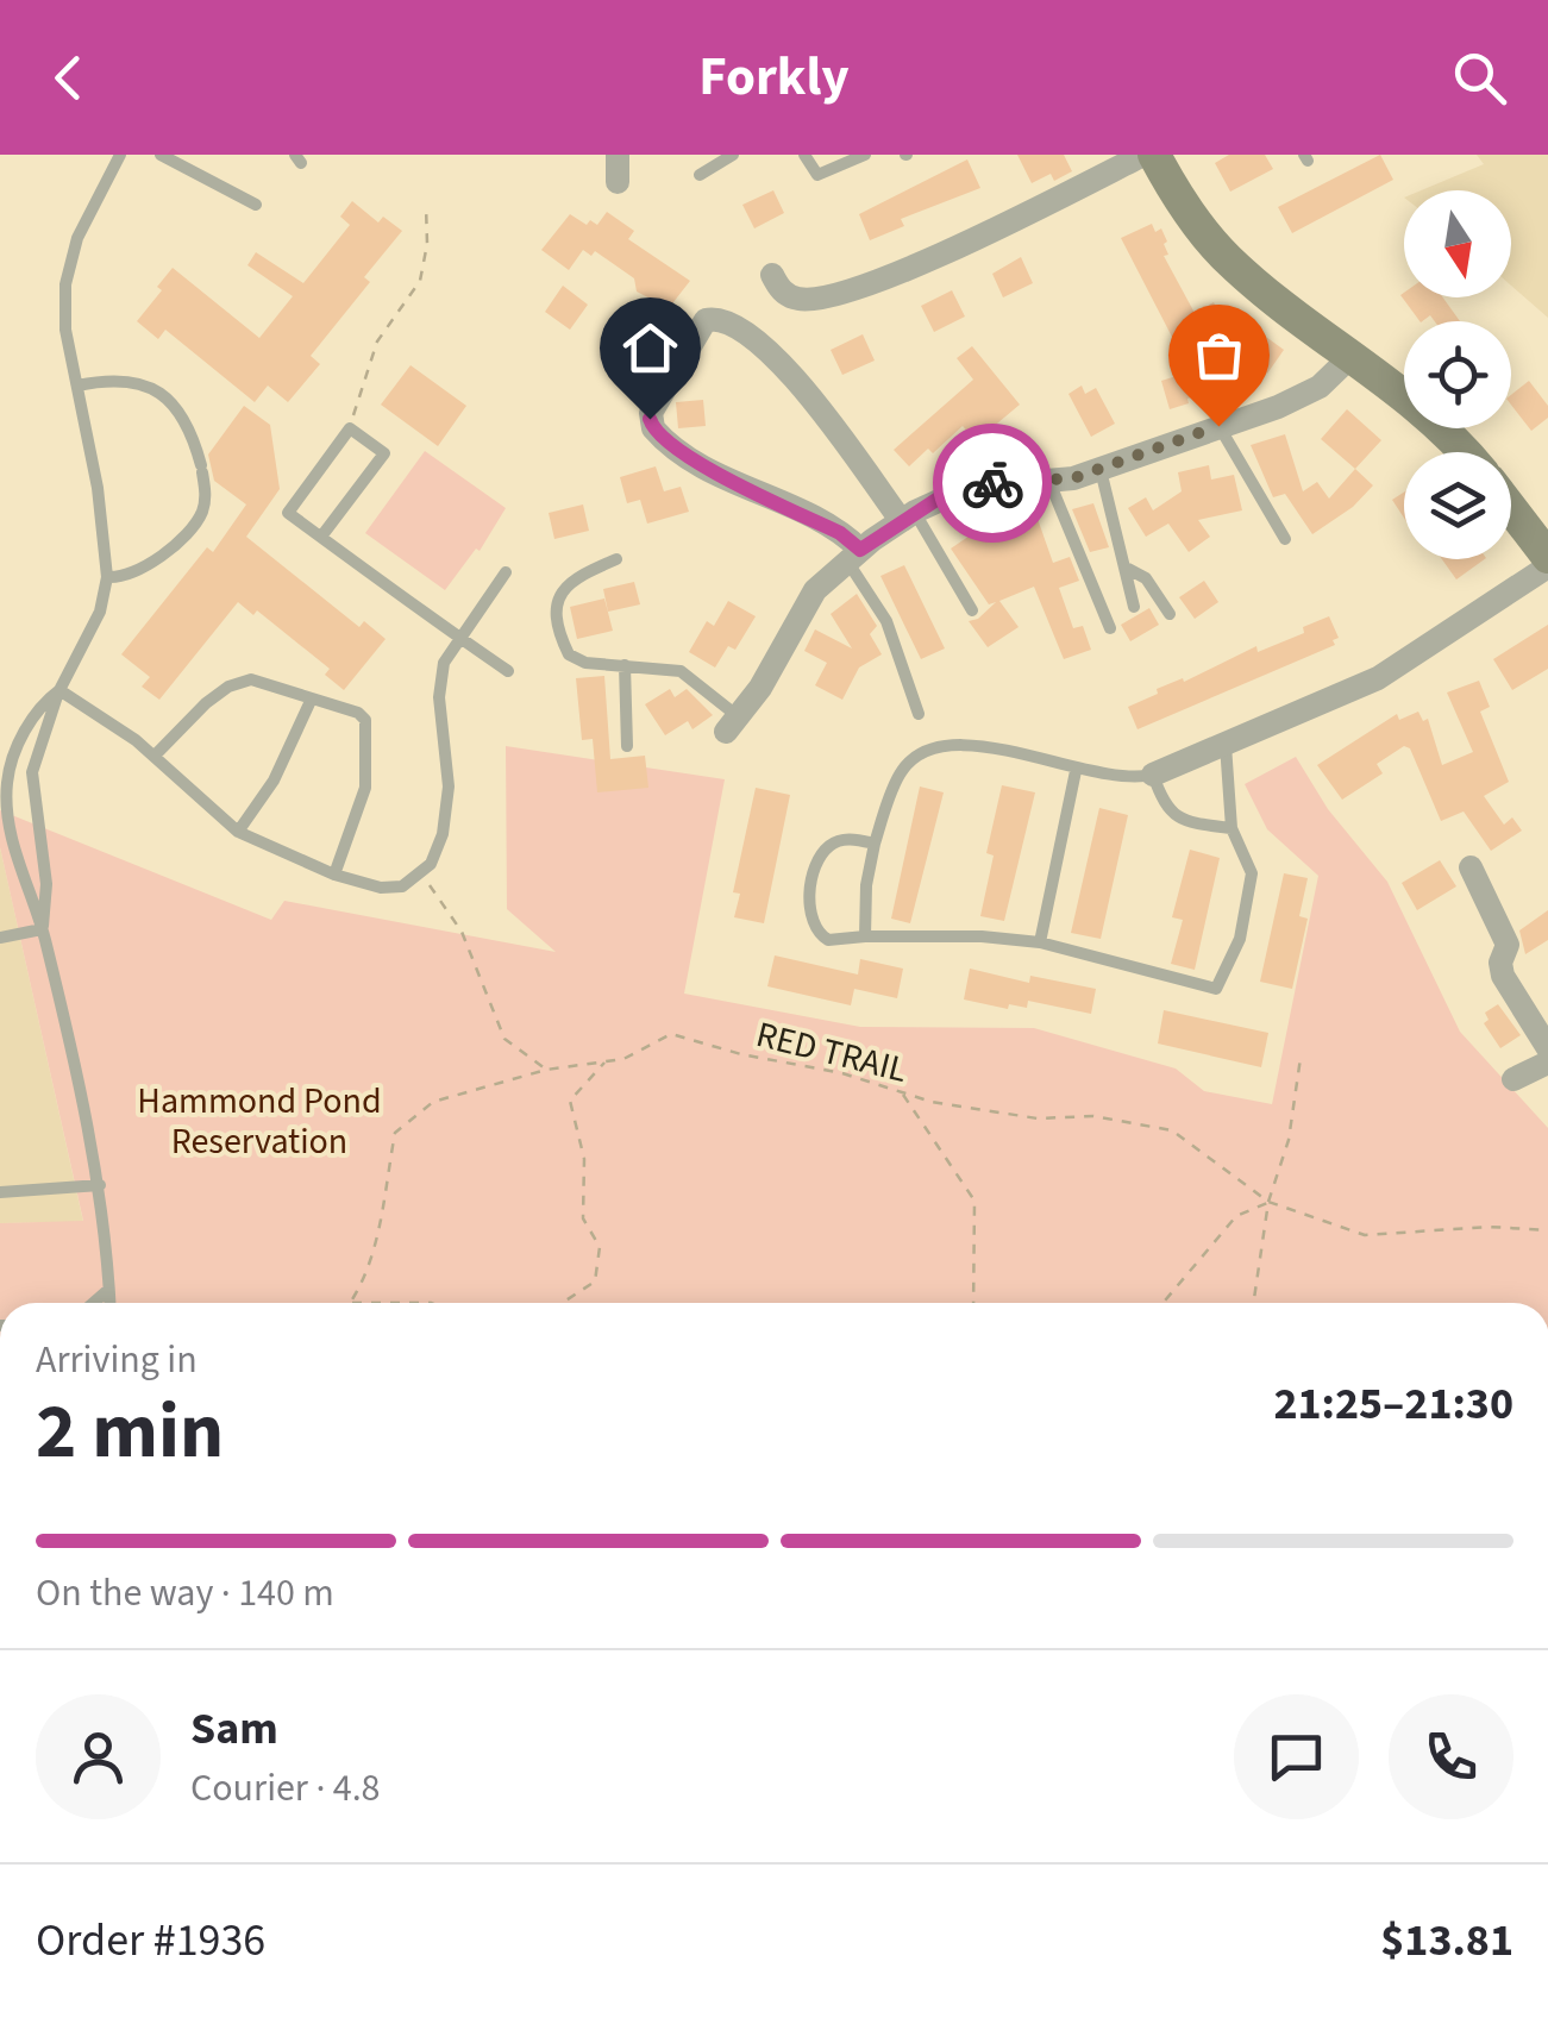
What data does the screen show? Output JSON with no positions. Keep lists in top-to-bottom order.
{
  "streets": {
    "path": ["RED TRAIL"]
  },
  "parks": ["Hammond Pond Reservation"],
  "north": "bottom",
  "page": {
    "header": "Forkly",
    "heading": ["2 min", "Arriving in", "21:25–21:30"],
    "panel": [
      "Sam",
      "Courier · 4.8",
      "Order #1936",
      "$13.81"
    ],
    "bar": "On the way · 140 m"
  }
}
